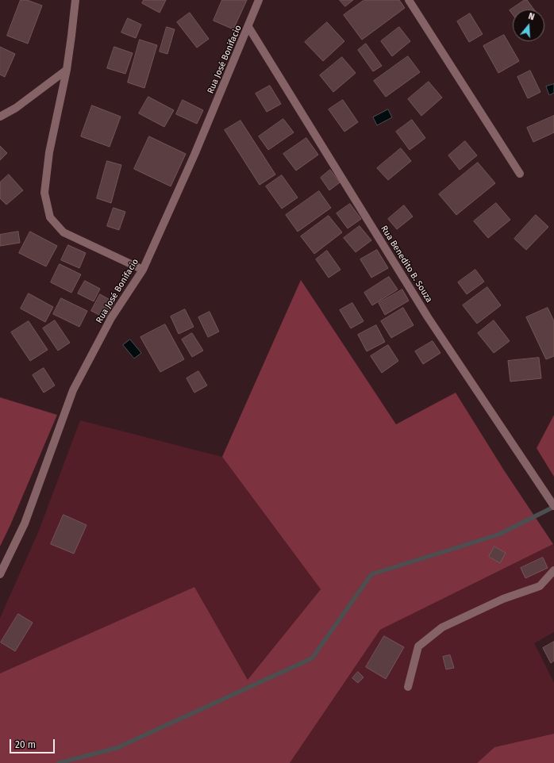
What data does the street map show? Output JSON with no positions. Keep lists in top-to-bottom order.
{
  "streets": {
    "street": ["Rua José Bonifacio", "Rua Benedito B. Souza"]
  },
  "crossings": [
    ["Rua José Bonifacio", "Rua Benedito B. Souza"]
  ],
  "scale_bar": "20 m",
  "north": "top"
}
